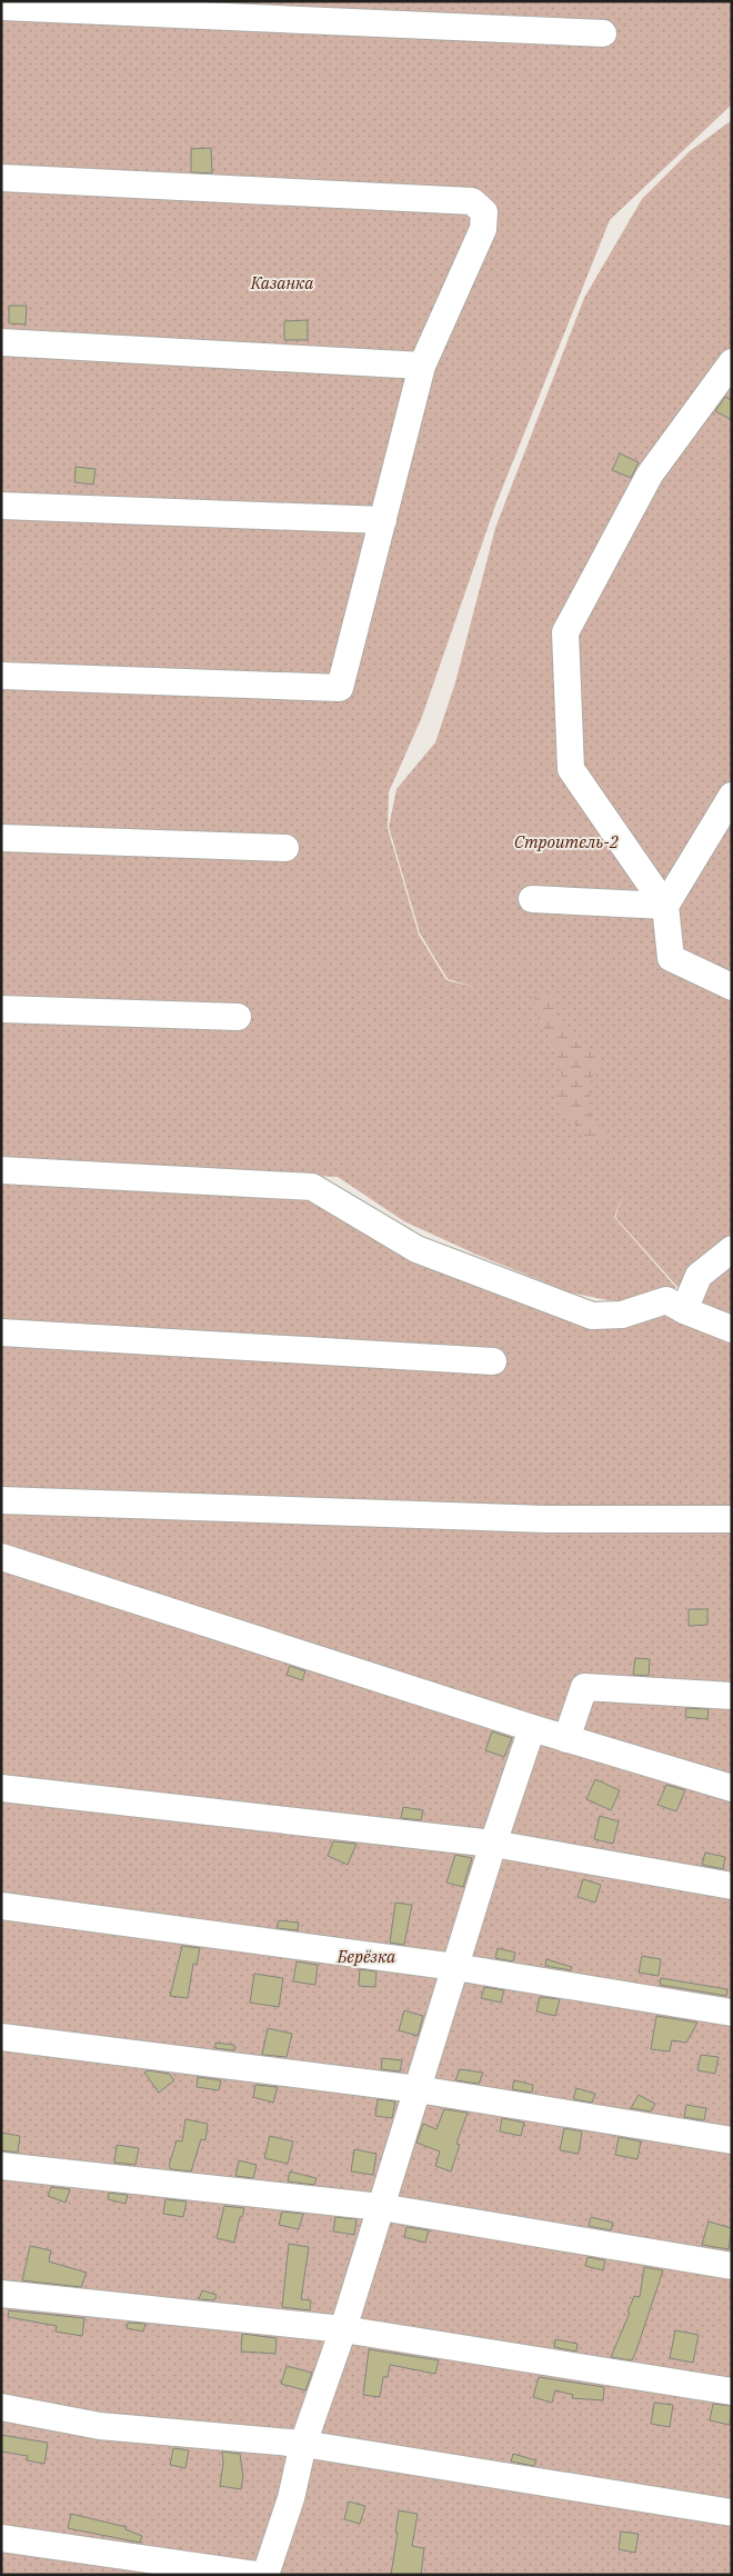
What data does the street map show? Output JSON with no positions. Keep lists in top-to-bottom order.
{
  "parks": ["Казанка", "Строитель-2", "Берёзка"]
}
